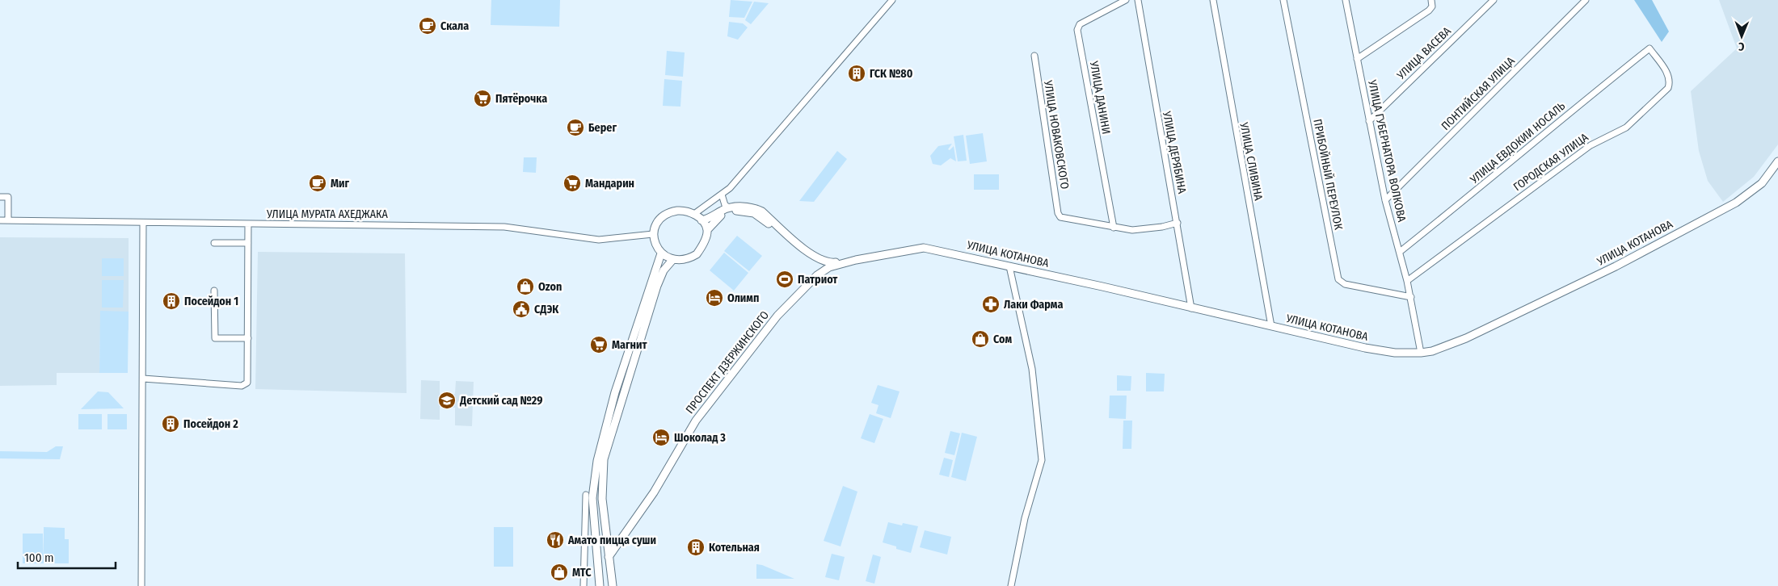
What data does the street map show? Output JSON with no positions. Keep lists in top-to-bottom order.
{
  "streets": {
    "street": [
      "УЛИЦА ВАСЕВА",
      "ПОНТИЙСКАЯ УЛИЦА",
      "УЛИЦА ДАНИНИ",
      "УЛИЦА НОВАКОВСКОГО",
      "УЛИЦА ЕВДОКИИ НОСАЛЬ",
      "УЛИЦА ГУБЕРНАТОРА ВОЛКОВА",
      "УЛИЦА ДЕРЯБИНА",
      "УЛИЦА СЛИВИНА",
      "ГОРОДСКАЯ УЛИЦА",
      "ПРИБОЙНЫЙ ПЕРЕУЛОК",
      "УЛИЦА МУРАТА АХЕДЖАКА",
      "УЛИЦА КОТАНОВА",
      "ПРОСПЕКТ ДЗЕРЖИНСКОГО"
    ]
  },
  "crossings": [
    ["УЛИЦА ВАСЕВА", "УЛИЦА ГУБЕРНАТОРА ВОЛКОВА"],
    ["ПОНТИЙСКАЯ УЛИЦА", "УЛИЦА ГУБЕРНАТОРА ВОЛКОВА"],
    ["УЛИЦА ДАНИНИ", "УЛИЦА НОВАКОВСКОГО"],
    ["УЛИЦА ЕВДОКИИ НОСАЛЬ", "УЛИЦА ГУБЕРНАТОРА ВОЛКОВА"],
    ["УЛИЦА ЕВДОКИИ НОСАЛЬ", "ГОРОДСКАЯ УЛИЦА"],
    ["УЛИЦА ГУБЕРНАТОРА ВОЛКОВА", "ГОРОДСКАЯ УЛИЦА"],
    ["УЛИЦА ГУБЕРНАТОРА ВОЛКОВА", "ПРИБОЙНЫЙ ПЕРЕУЛОК"],
    ["УЛИЦА ГУБЕРНАТОРА ВОЛКОВА", "УЛИЦА КОТАНОВА"],
    ["УЛИЦА ДЕРЯБИНА", "УЛИЦА КОТАНОВА"],
    ["УЛИЦА СЛИВИНА", "УЛИЦА КОТАНОВА"],
    ["УЛИЦА КОТАНОВА", "ПРОСПЕКТ ДЗЕРЖИНСКОГО"]
  ],
  "places": {
    "cafe": ["Скала", "Берег", "Миг"],
    "building": [
      "ГСК №80",
      "Посейдон 1",
      "Посейдон 2",
      "Котельная"
    ],
    "supermarket": ["Пятёрочка", "Мандарин", "Магнит"],
    "sports": ["Патриот"],
    "shop": ["Ozon", "Сом", "МТС"],
    "hotel": ["Олимп", "Шоколад 3"],
    "pharmacy": ["Лаки Фарма"],
    "public building": ["СДЭК"],
    "school or university": ["Детский сад №29"],
    "restaurant": ["Амато пицца суши"]
  },
  "scale_bar": "100 m",
  "north": "bottom"
}
